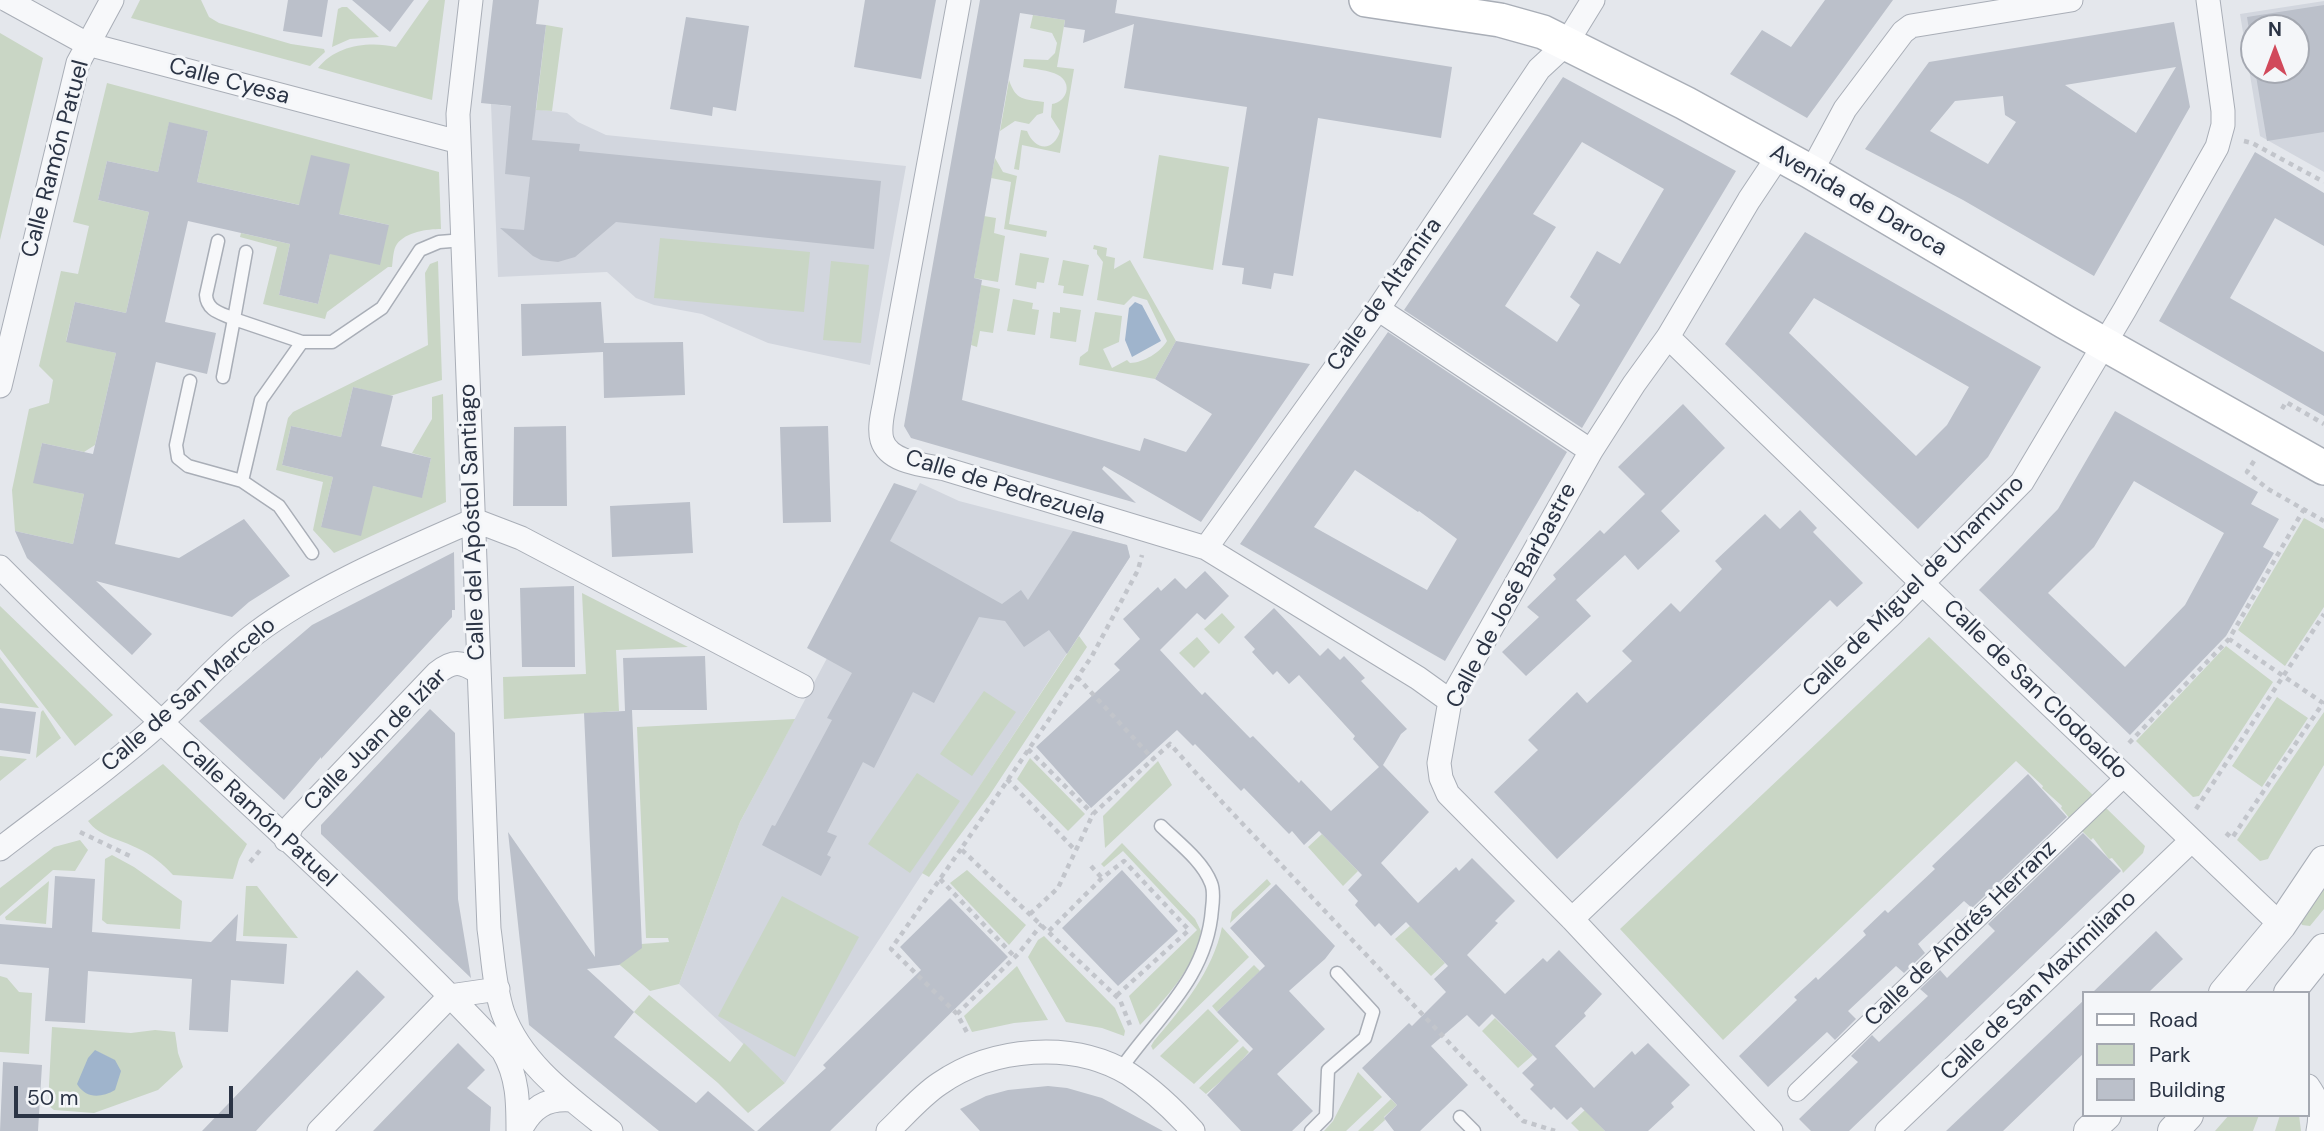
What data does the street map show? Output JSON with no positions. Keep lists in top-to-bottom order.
{
  "streets": {
    "main road": ["Avenida de Daroca"],
    "street": [
      "Calle Cyesa",
      "Calle Ramón Patuel",
      "Calle de Altamira",
      "Calle de Pedrezuela",
      "Calle del Apóstol Santiago",
      "Calle de Miguel de Unamuno",
      "Calle de José Barbastre",
      "Calle de San Clodoaldo",
      "Calle de San Marcelo",
      "Calle Juan de Izíar",
      "Calle de Andrés Herranz",
      "Calle de San Maximiliano"
    ]
  },
  "crossings": [
    ["Calle Cyesa", "Calle Ramón Patuel"],
    ["Calle Cyesa", "Calle del Apóstol Santiago"],
    ["Calle Ramón Patuel", "Calle de San Marcelo"],
    ["Calle Ramón Patuel", "Calle Juan de Izíar"],
    ["Avenida de Daroca", "Calle de Altamira"],
    ["Avenida de Daroca", "Calle de Miguel de Unamuno"],
    ["Avenida de Daroca", "Calle de José Barbastre"],
    ["Calle de Altamira", "Calle de Pedrezuela"],
    ["Calle de Pedrezuela", "Calle de José Barbastre"],
    ["Calle del Apóstol Santiago", "Calle de San Marcelo"],
    ["Calle del Apóstol Santiago", "Calle Juan de Izíar"],
    ["Calle de Miguel de Unamuno", "Calle de José Barbastre"],
    ["Calle de Miguel de Unamuno", "Calle de San Clodoaldo"],
    ["Calle de José Barbastre", "Calle de San Clodoaldo"],
    ["Calle de San Clodoaldo", "Calle de Andrés Herranz"],
    ["Calle de San Clodoaldo", "Calle de San Maximiliano"]
  ],
  "legend": ["Road", "Park", "Building"],
  "scale_bar": "50 m",
  "north": "top"
}
